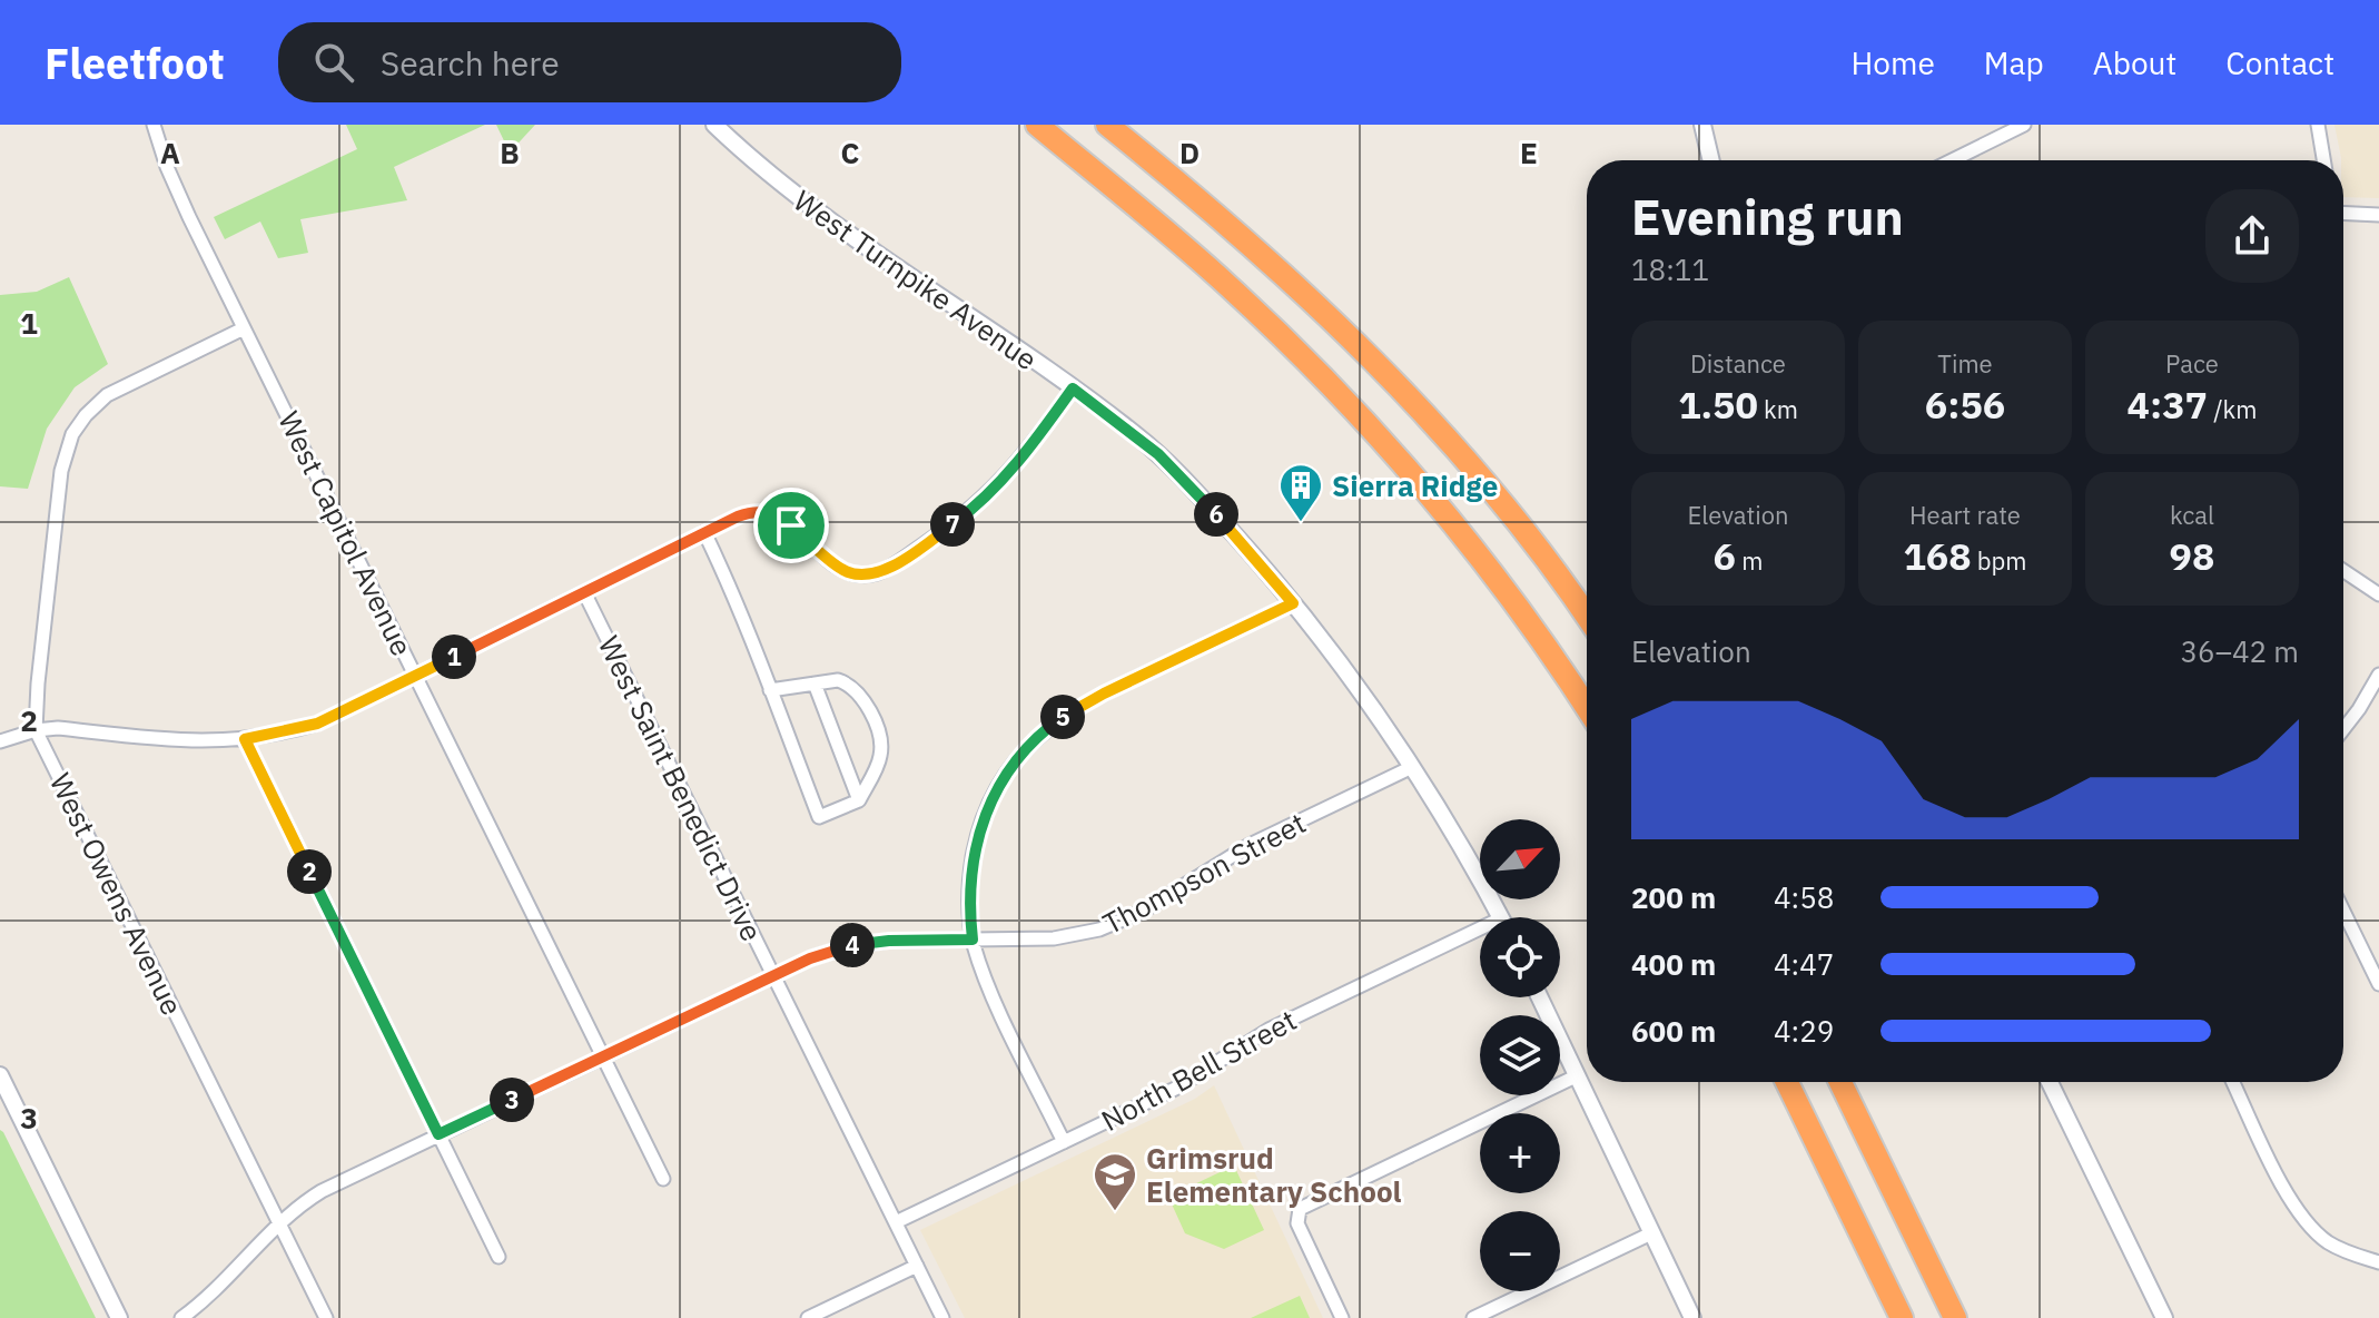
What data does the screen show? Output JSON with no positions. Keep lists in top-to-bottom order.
{
  "streets": {
    "street": [
      "West Turnpike Avenue",
      "West Capitol Avenue",
      "West Saint Benedict Drive",
      "Thompson Street",
      "West Owens Avenue",
      "North Bell Street"
    ]
  },
  "crossings": [
    ["West Turnpike Avenue", "Thompson Street"],
    ["West Capitol Avenue", "Thompson Street"],
    ["West Capitol Avenue", "West Owens Avenue"],
    ["West Saint Benedict Drive", "Thompson Street"],
    ["West Saint Benedict Drive", "North Bell Street"],
    ["Thompson Street", "West Owens Avenue"]
  ],
  "places": {
    "building": ["Sierra Ridge"],
    "school or university": ["Grimsrud Elementary School"]
  },
  "north": "top right",
  "page": {
    "header": "Fleetfoot",
    "search": "Search here",
    "nav": [
      "Home",
      "Map",
      "About",
      "Contact"
    ],
    "heading": ["Evening run", "18:11"],
    "stats": [
      ["Distance", "1.50 km"],
      ["Time", "6:56"],
      ["Pace", "4:37 /km"],
      ["Elevation", "6 m"],
      ["Heart rate", "168 bpm"],
      ["kcal", "98"]
    ],
    "pins": [
      "6",
      "7",
      "1",
      "5",
      "2",
      "4",
      "3"
    ],
    "chart": ["Elevation", "36–42 m"],
    "map_buttons": ["+", "−"],
    "list": [
      {
        "name": "200 m",
        "note": "4:58"
      },
      {
        "name": "400 m",
        "note": "4:47"
      },
      {
        "name": "600 m",
        "note": "4:29"
      }
    ]
  },
  "grid": {
    "columns": [
      "A",
      "B",
      "C",
      "D",
      "E"
    ],
    "rows": ["1", "2", "3"]
  }
}
